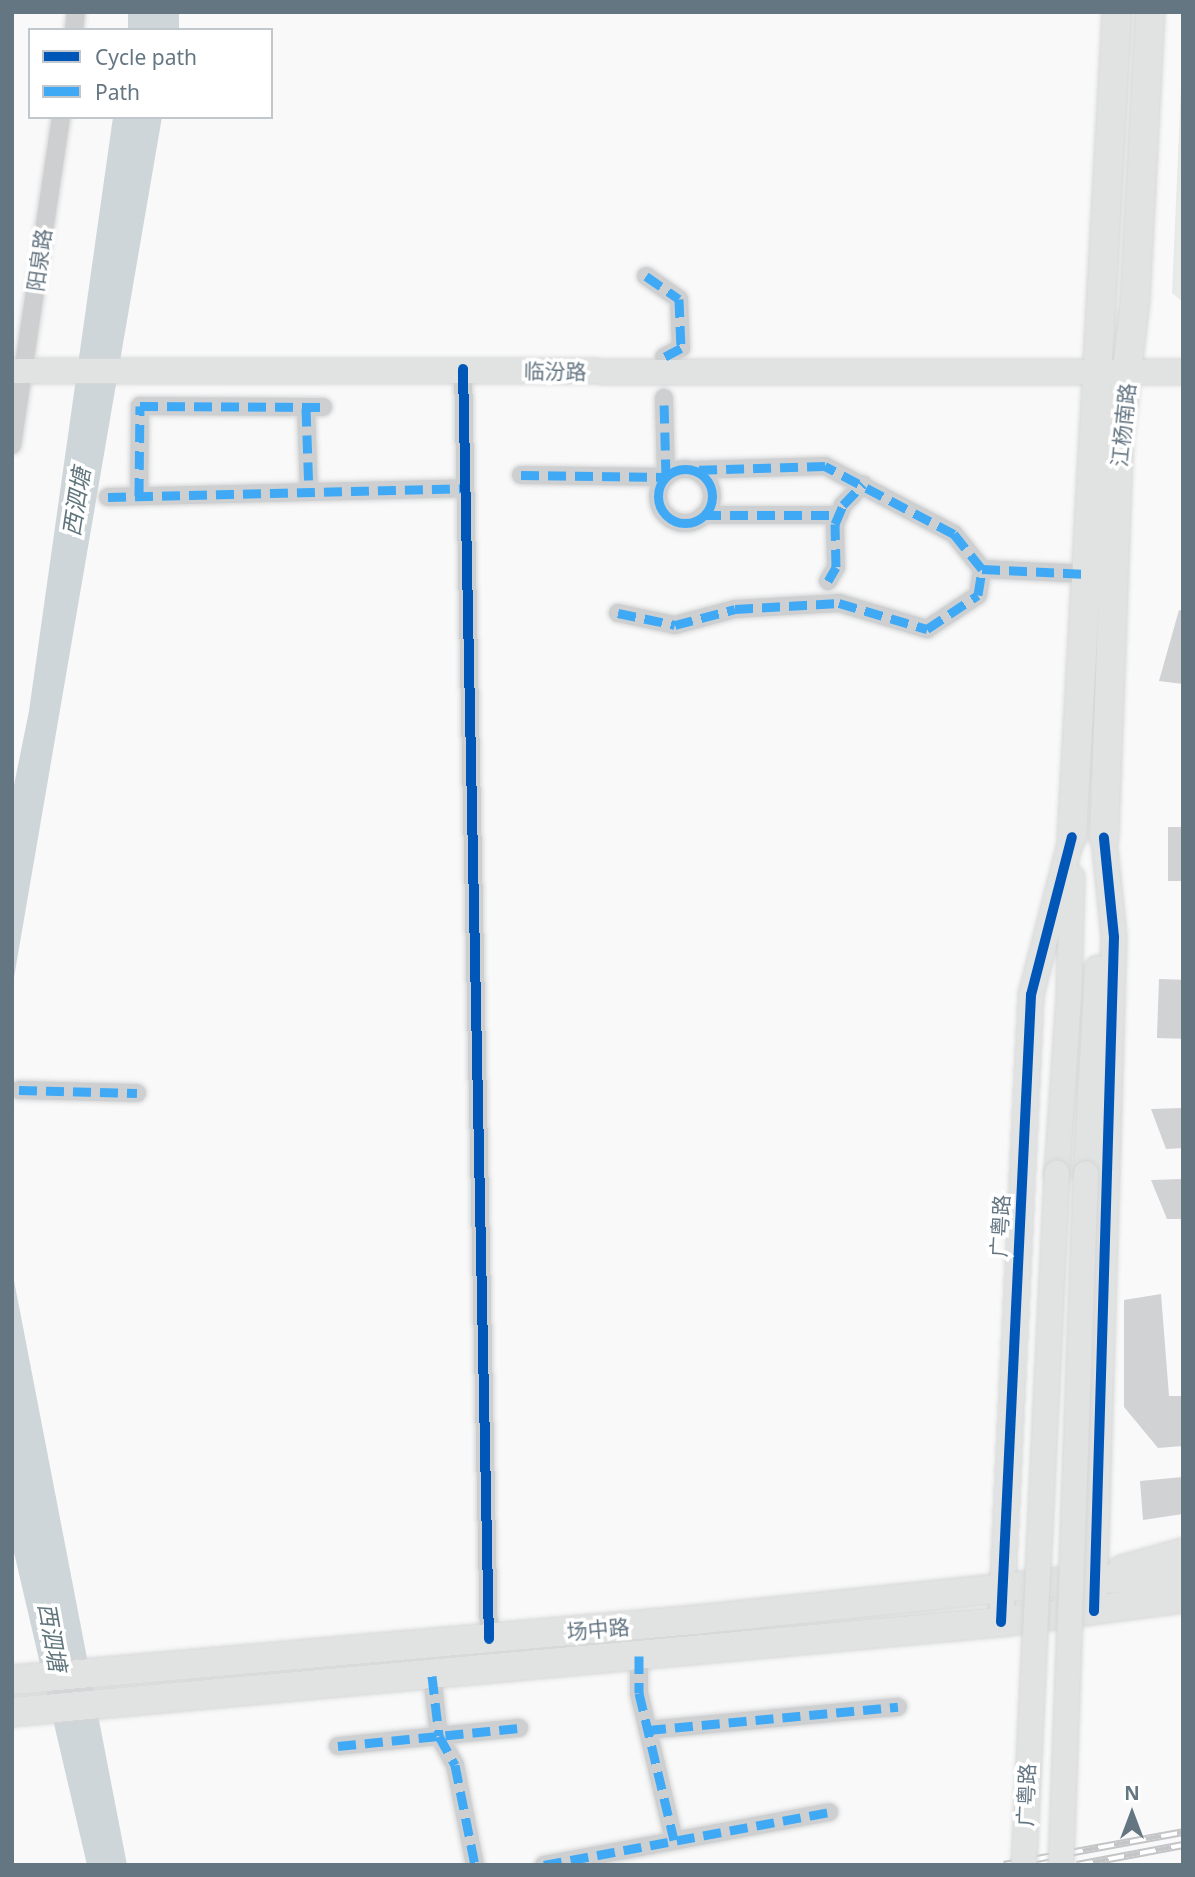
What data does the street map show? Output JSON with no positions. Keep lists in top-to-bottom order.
{
  "streets": {
    "main road": [
      "临汾路",
      "江杨南路",
      "广粤路",
      "场中路"
    ],
    "street": ["阳泉路"]
  },
  "crossings": [
    ["阳泉路", "临汾路"],
    ["临汾路", "江杨南路"],
    ["江杨南路", "广粤路"],
    ["广粤路", "场中路"]
  ],
  "water": ["西泗塘"],
  "legend": ["Cycle path", "Path"],
  "north": "top"
}
